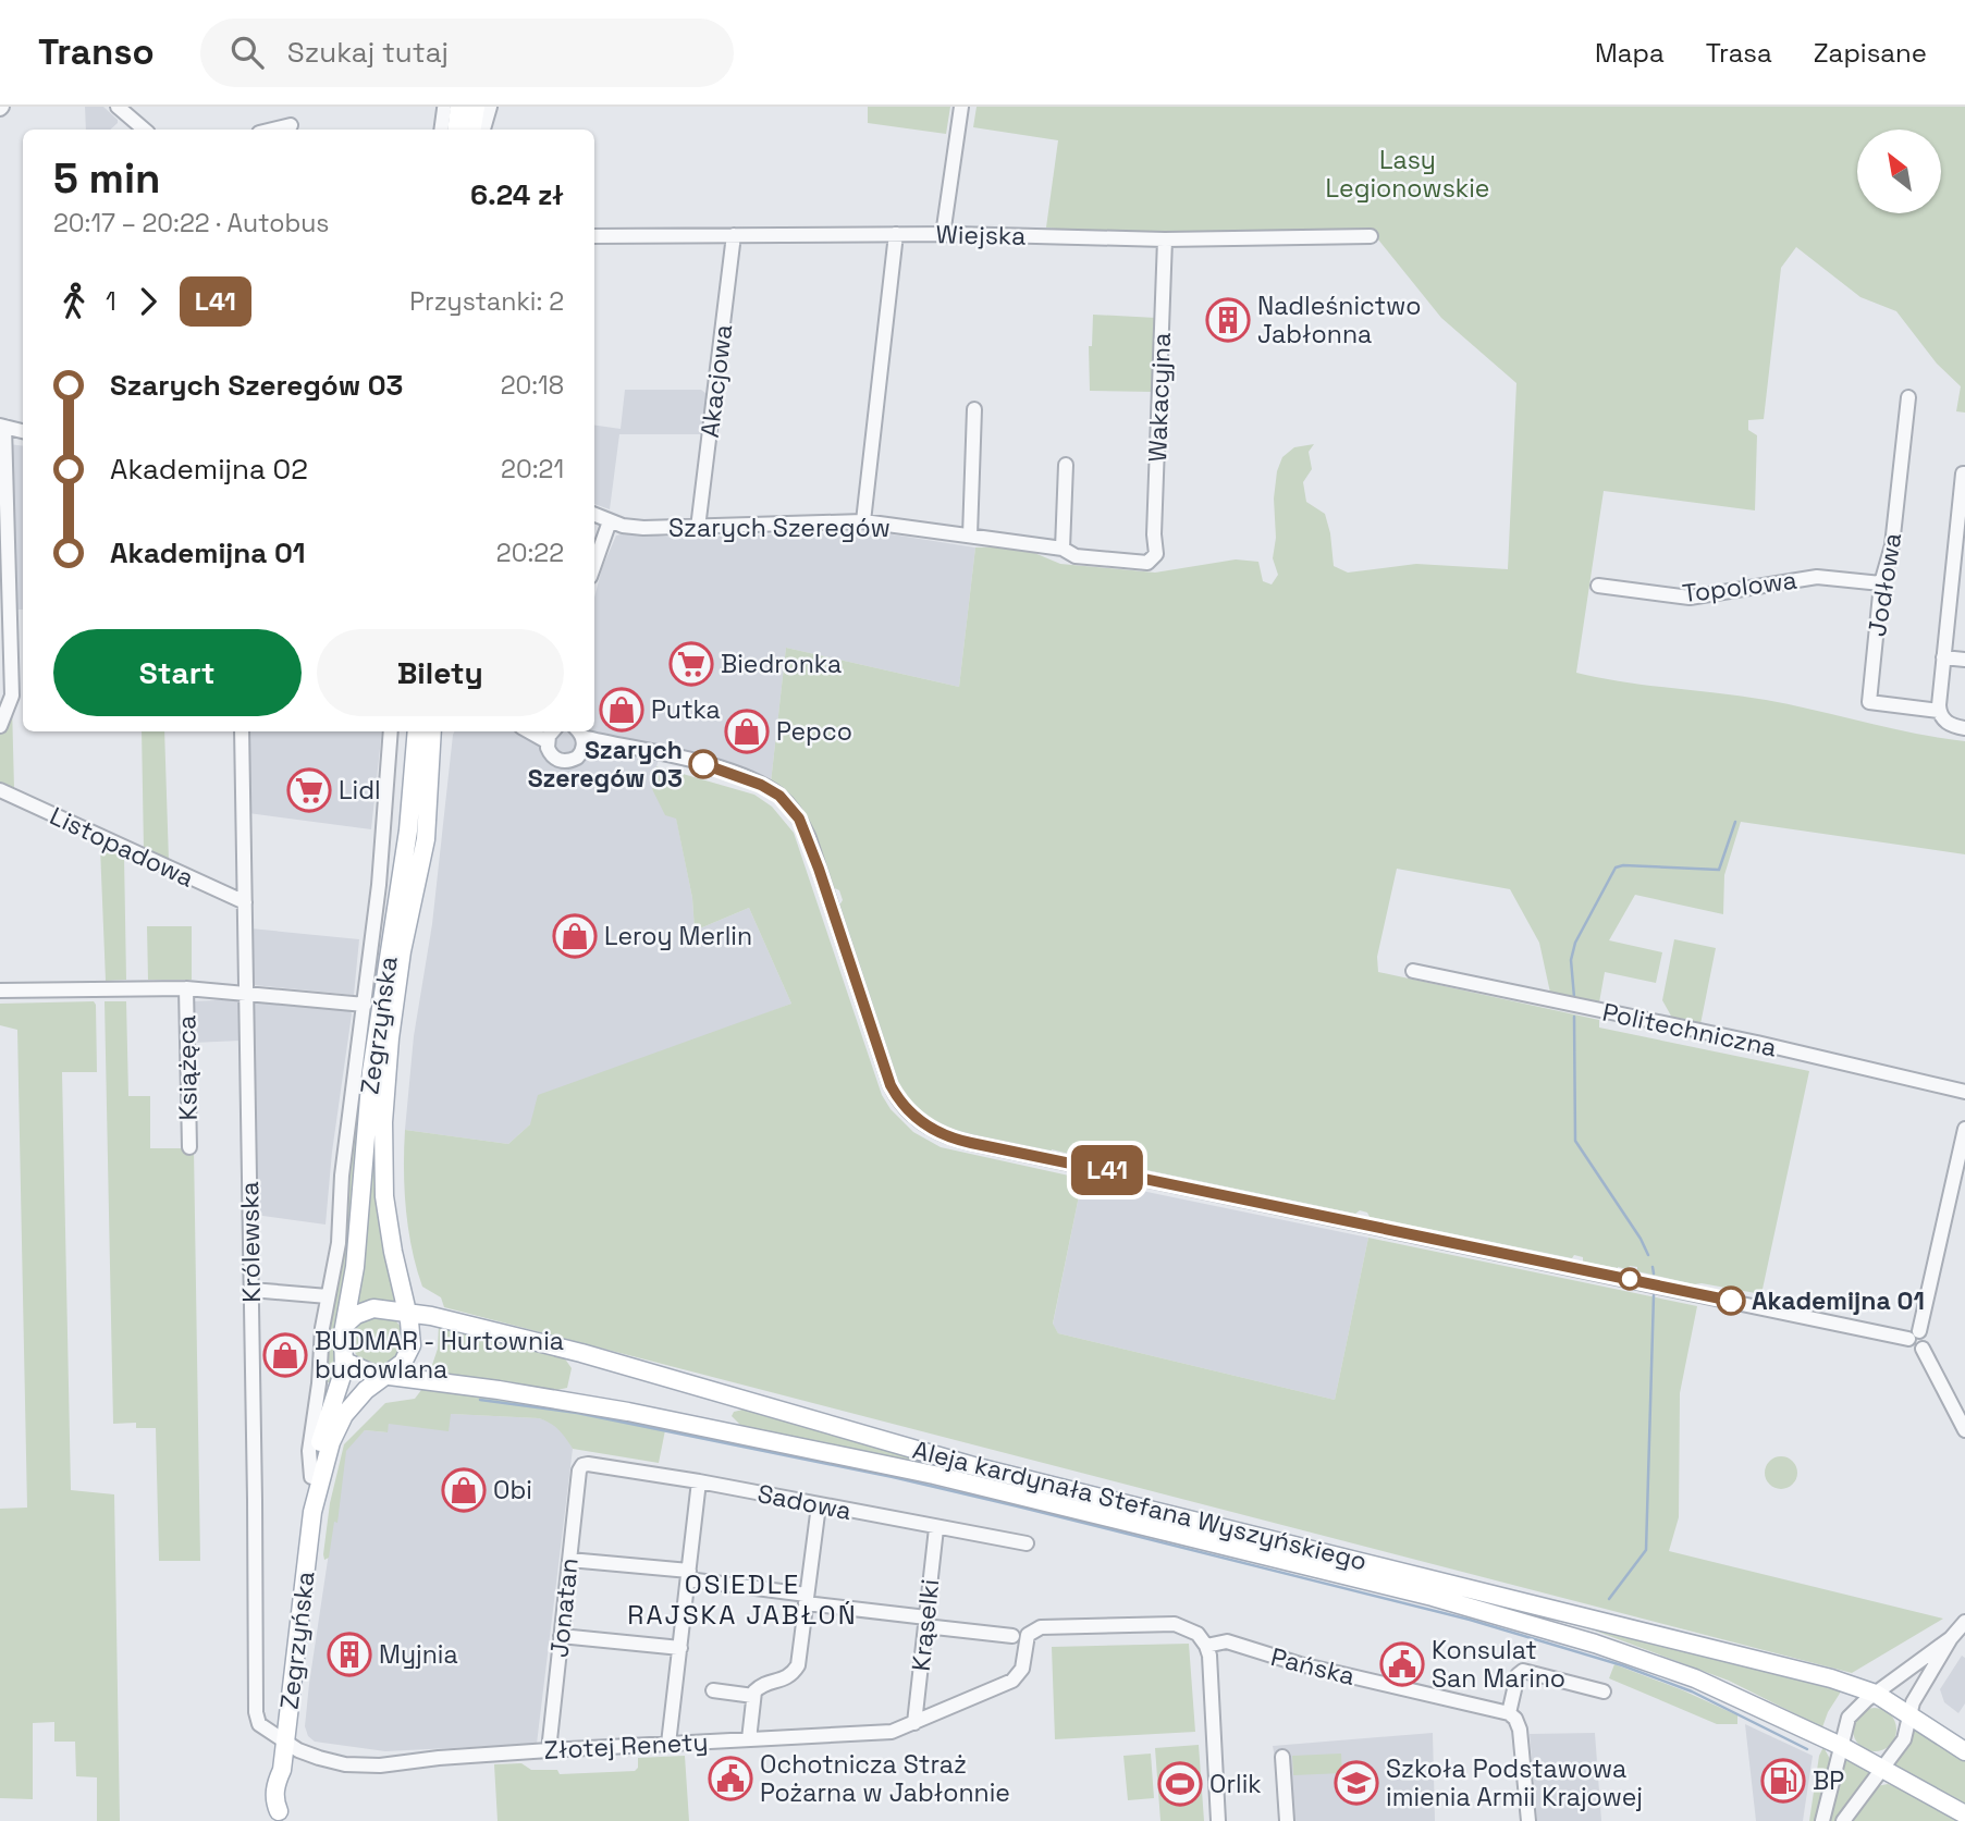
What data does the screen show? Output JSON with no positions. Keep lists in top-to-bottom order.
{
  "streets": {
    "main road": ["Zegrzyńska", "Aleja kardynała Stefana Wyszyńskiego"],
    "street": [
      "Wiejska",
      "Akacjowa",
      "Wakacyjna",
      "Szarych Szeregów",
      "Jodłowa",
      "Topolowa",
      "Listopadowa",
      "Politechniczna",
      "Książęca",
      "Królewska",
      "Sadowa",
      "Jonatan",
      "Krąselki",
      "Pańska",
      "Złotej Renety"
    ]
  },
  "crossings": [
    ["Wiejska", "Akacjowa"],
    ["Wiejska", "Wakacyjna"],
    ["Akacjowa", "Szarych Szeregów"],
    ["Wakacyjna", "Szarych Szeregów"],
    ["Jodłowa", "Topolowa"],
    ["Listopadowa", "Królewska"],
    ["Zegrzyńska", "Królewska"],
    ["Zegrzyńska", "Aleja kardynała Stefana Wyszyńskiego"],
    ["Zegrzyńska", "Złotej Renety"],
    ["Królewska", "Złotej Renety"],
    ["Sadowa", "Jonatan"],
    ["Sadowa", "Krąselki"],
    ["Jonatan", "Złotej Renety"],
    ["Krąselki", "Złotej Renety"],
    ["Pańska", "Złotej Renety"]
  ],
  "districts": ["OSIEDLE RAJSKA JABŁOŃ"],
  "parks": ["Lasy Legionowskie"],
  "places": {
    "building": ["Nadleśnictwo Jabłonna", "Myjnia"],
    "supermarket": ["Biedronka", "Lidl"],
    "shop": [
      "Putka",
      "Pepco",
      "Leroy Merlin",
      "BUDMAR - Hurtownia budowlana",
      "Obi"
    ],
    "other": ["Szarych Szeregów 03", "Akademijna 01"],
    "public building": ["Konsulat San Marino", "Ochotnicza Straż Pożarna w Jabłonnie"],
    "fuel station": ["BP"],
    "school or university": ["Szkoła Podstawowa imienia Armii Krajowej"],
    "sports": ["Orlik"]
  },
  "lines": ["bus line L41"],
  "north": "top left",
  "page": {
    "header": "Transo",
    "search": "Szukaj tutaj",
    "nav": ["Mapa", "Trasa", "Zapisane"],
    "on_map": "L41",
    "heading": ["5 min", "20:17 – 20:22 · Autobus", "6.24 zł"],
    "legs": ["1", "L41", "Przystanki: 2"],
    "list": [
      {
        "name": "Szarych Szeregów 03",
        "value": "20:18"
      },
      {
        "name": "Akademijna 02",
        "value": "20:21"
      },
      {
        "name": "Akademijna 01",
        "value": "20:22"
      }
    ],
    "buttons": ["Start", "Bilety"]
  }
}
